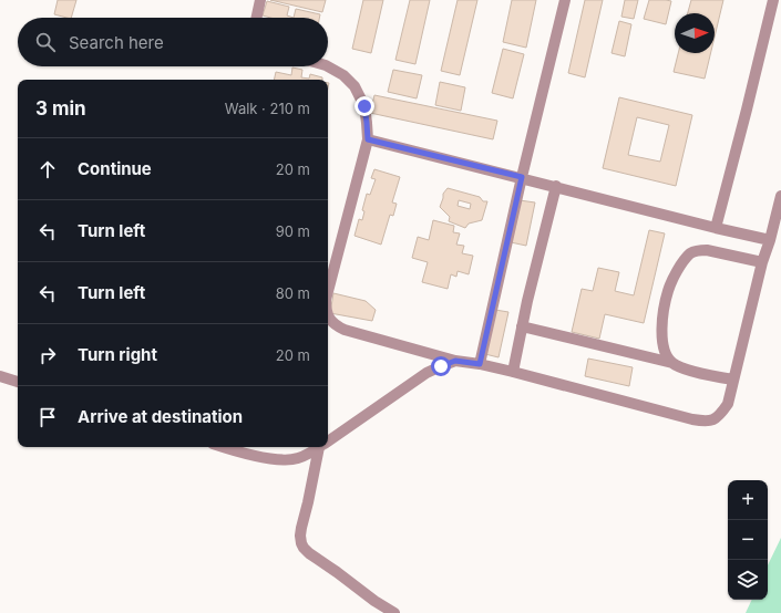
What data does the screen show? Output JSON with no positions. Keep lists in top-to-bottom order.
{
  "north": "right",
  "page": {
    "search": "Search here",
    "heading": ["3 min", "Walk · 210 m"],
    "list": [
      ["Continue", "20 m"],
      ["Turn left", "90 m"],
      ["Turn left", "80 m"],
      ["Turn right", "20 m"],
      "Arrive at destination"
    ],
    "map_buttons": ["+", "−"]
  }
}
